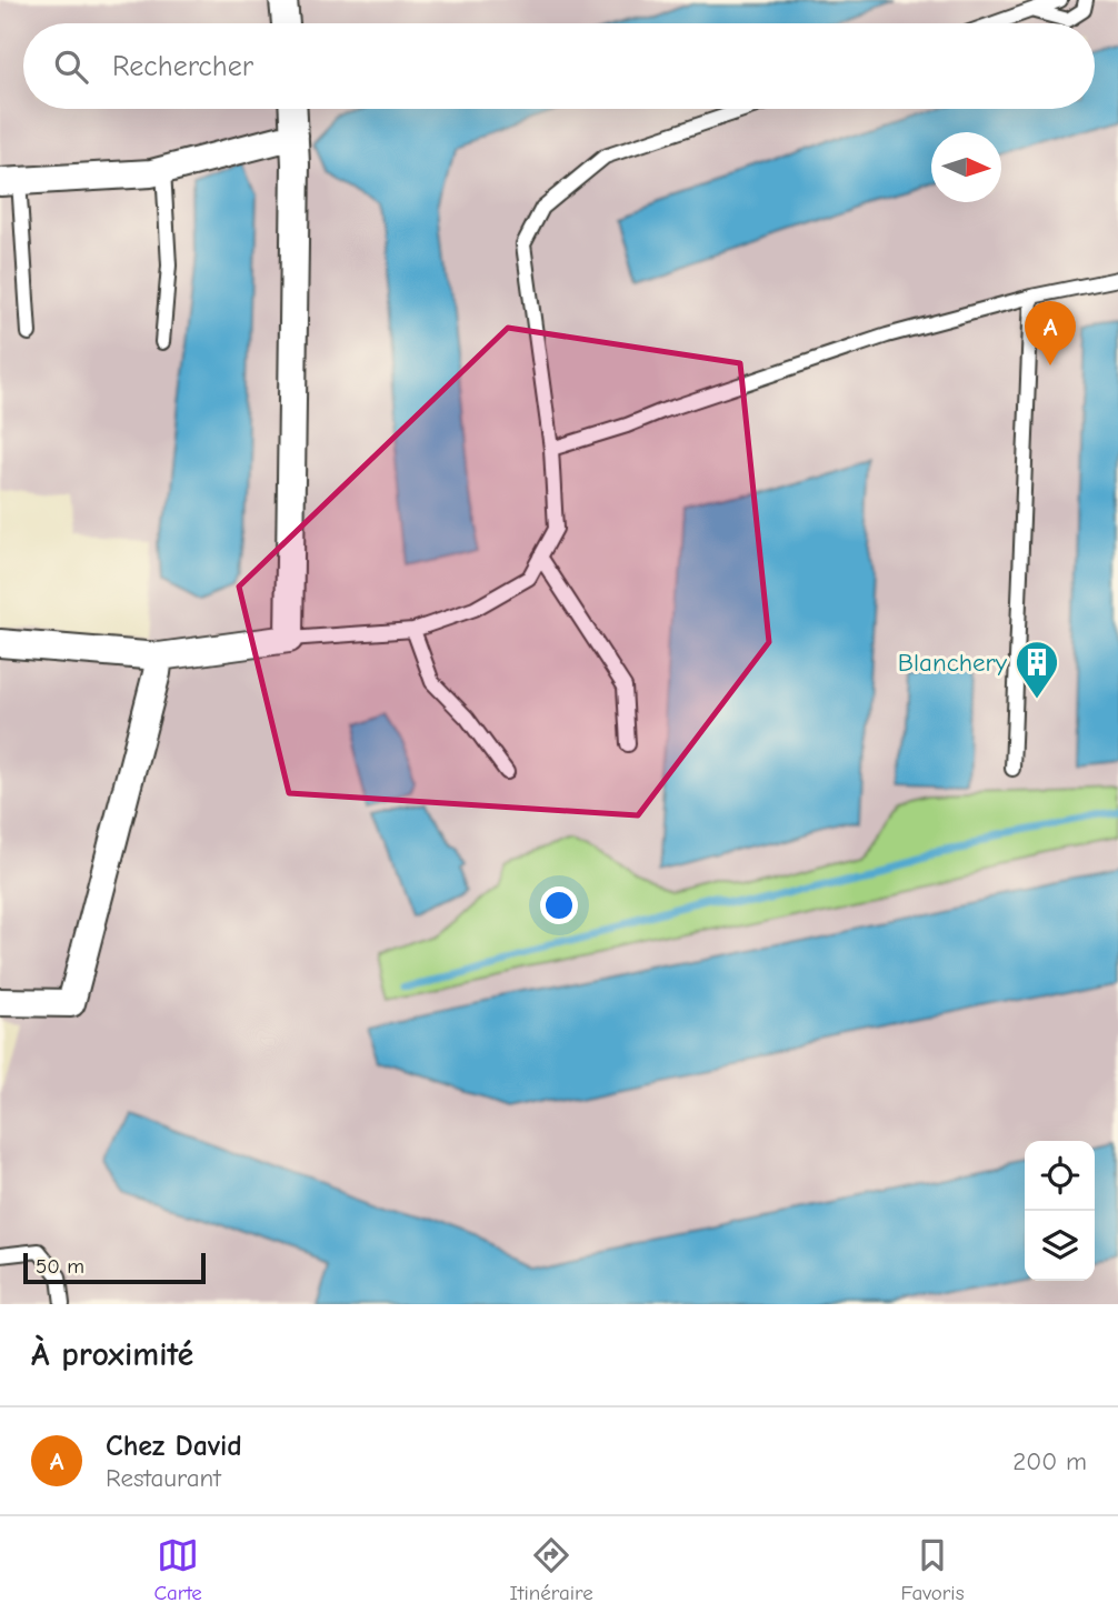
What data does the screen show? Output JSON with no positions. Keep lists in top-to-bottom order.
{
  "places": {
    "building": ["Blanchery"]
  },
  "scale_bar": "50 m",
  "north": "right",
  "page": {
    "search": "Rechercher",
    "pins": "A",
    "scale": "50 m",
    "heading": "À proximité",
    "list": [
      {
        "mark": "A",
        "name": "Chez David",
        "note": "Restaurant",
        "value": "200 m"
      }
    ],
    "nav": ["Carte", "Itinéraire", "Favoris"]
  }
}
